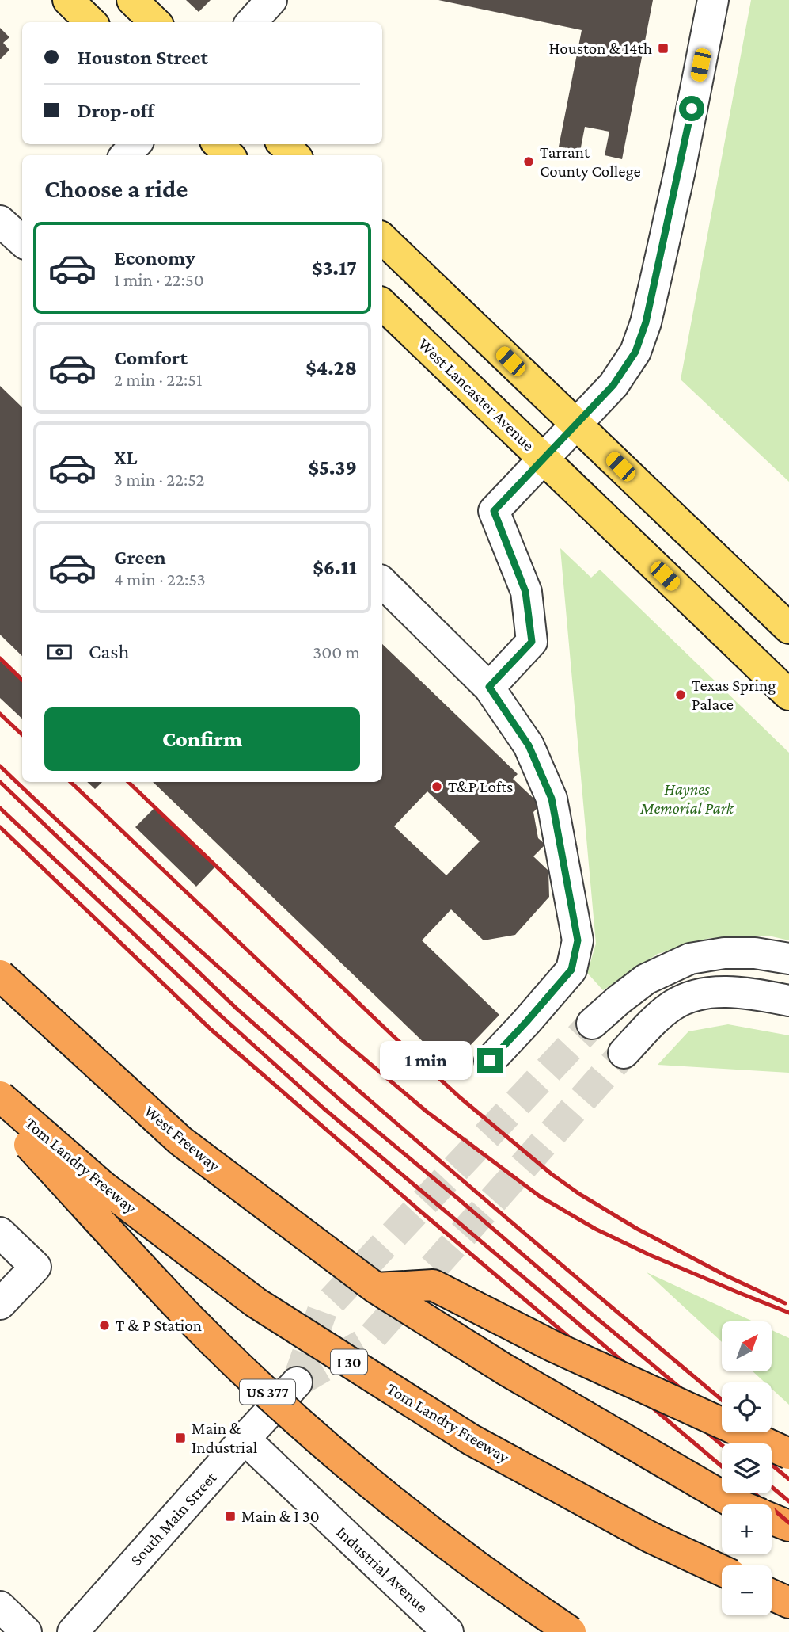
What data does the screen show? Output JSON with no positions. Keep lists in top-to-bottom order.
{
  "streets": {
    "highway": [
      "West Freeway",
      "Tom Landry Freeway",
      "I 30",
      "US 377"
    ],
    "main road": ["West Lancaster Avenue"],
    "street": ["South Main Street", "Industrial Avenue"]
  },
  "crossings": [
    ["South Main Street", "Industrial Avenue"]
  ],
  "parks": ["Haynes Memorial Park"],
  "places": {
    "transit": ["Houston & 14th", "Main & Industrial", "Main & I 30"],
    "other": [
      "Tarrant County College",
      "Texas Spring Palace",
      "T&P Lofts",
      "T & P Station"
    ]
  },
  "north": "top right",
  "page": {
    "banner": ["Houston Street", "Drop-off"],
    "heading": "Choose a ride",
    "list": [
      {
        "name": "Economy",
        "note": "1 min · 22:50",
        "value": "$3.17"
      },
      {
        "name": "Comfort",
        "note": "2 min · 22:51",
        "value": "$4.28"
      },
      {
        "name": "XL",
        "note": "3 min · 22:52",
        "value": "$5.39"
      },
      {
        "name": "Green",
        "note": "4 min · 22:53",
        "value": "$6.11"
      }
    ],
    "pay": ["Cash", "300 m"],
    "buttons": "Confirm",
    "bubble": "1 min",
    "map_buttons": ["+", "−"]
  }
}
